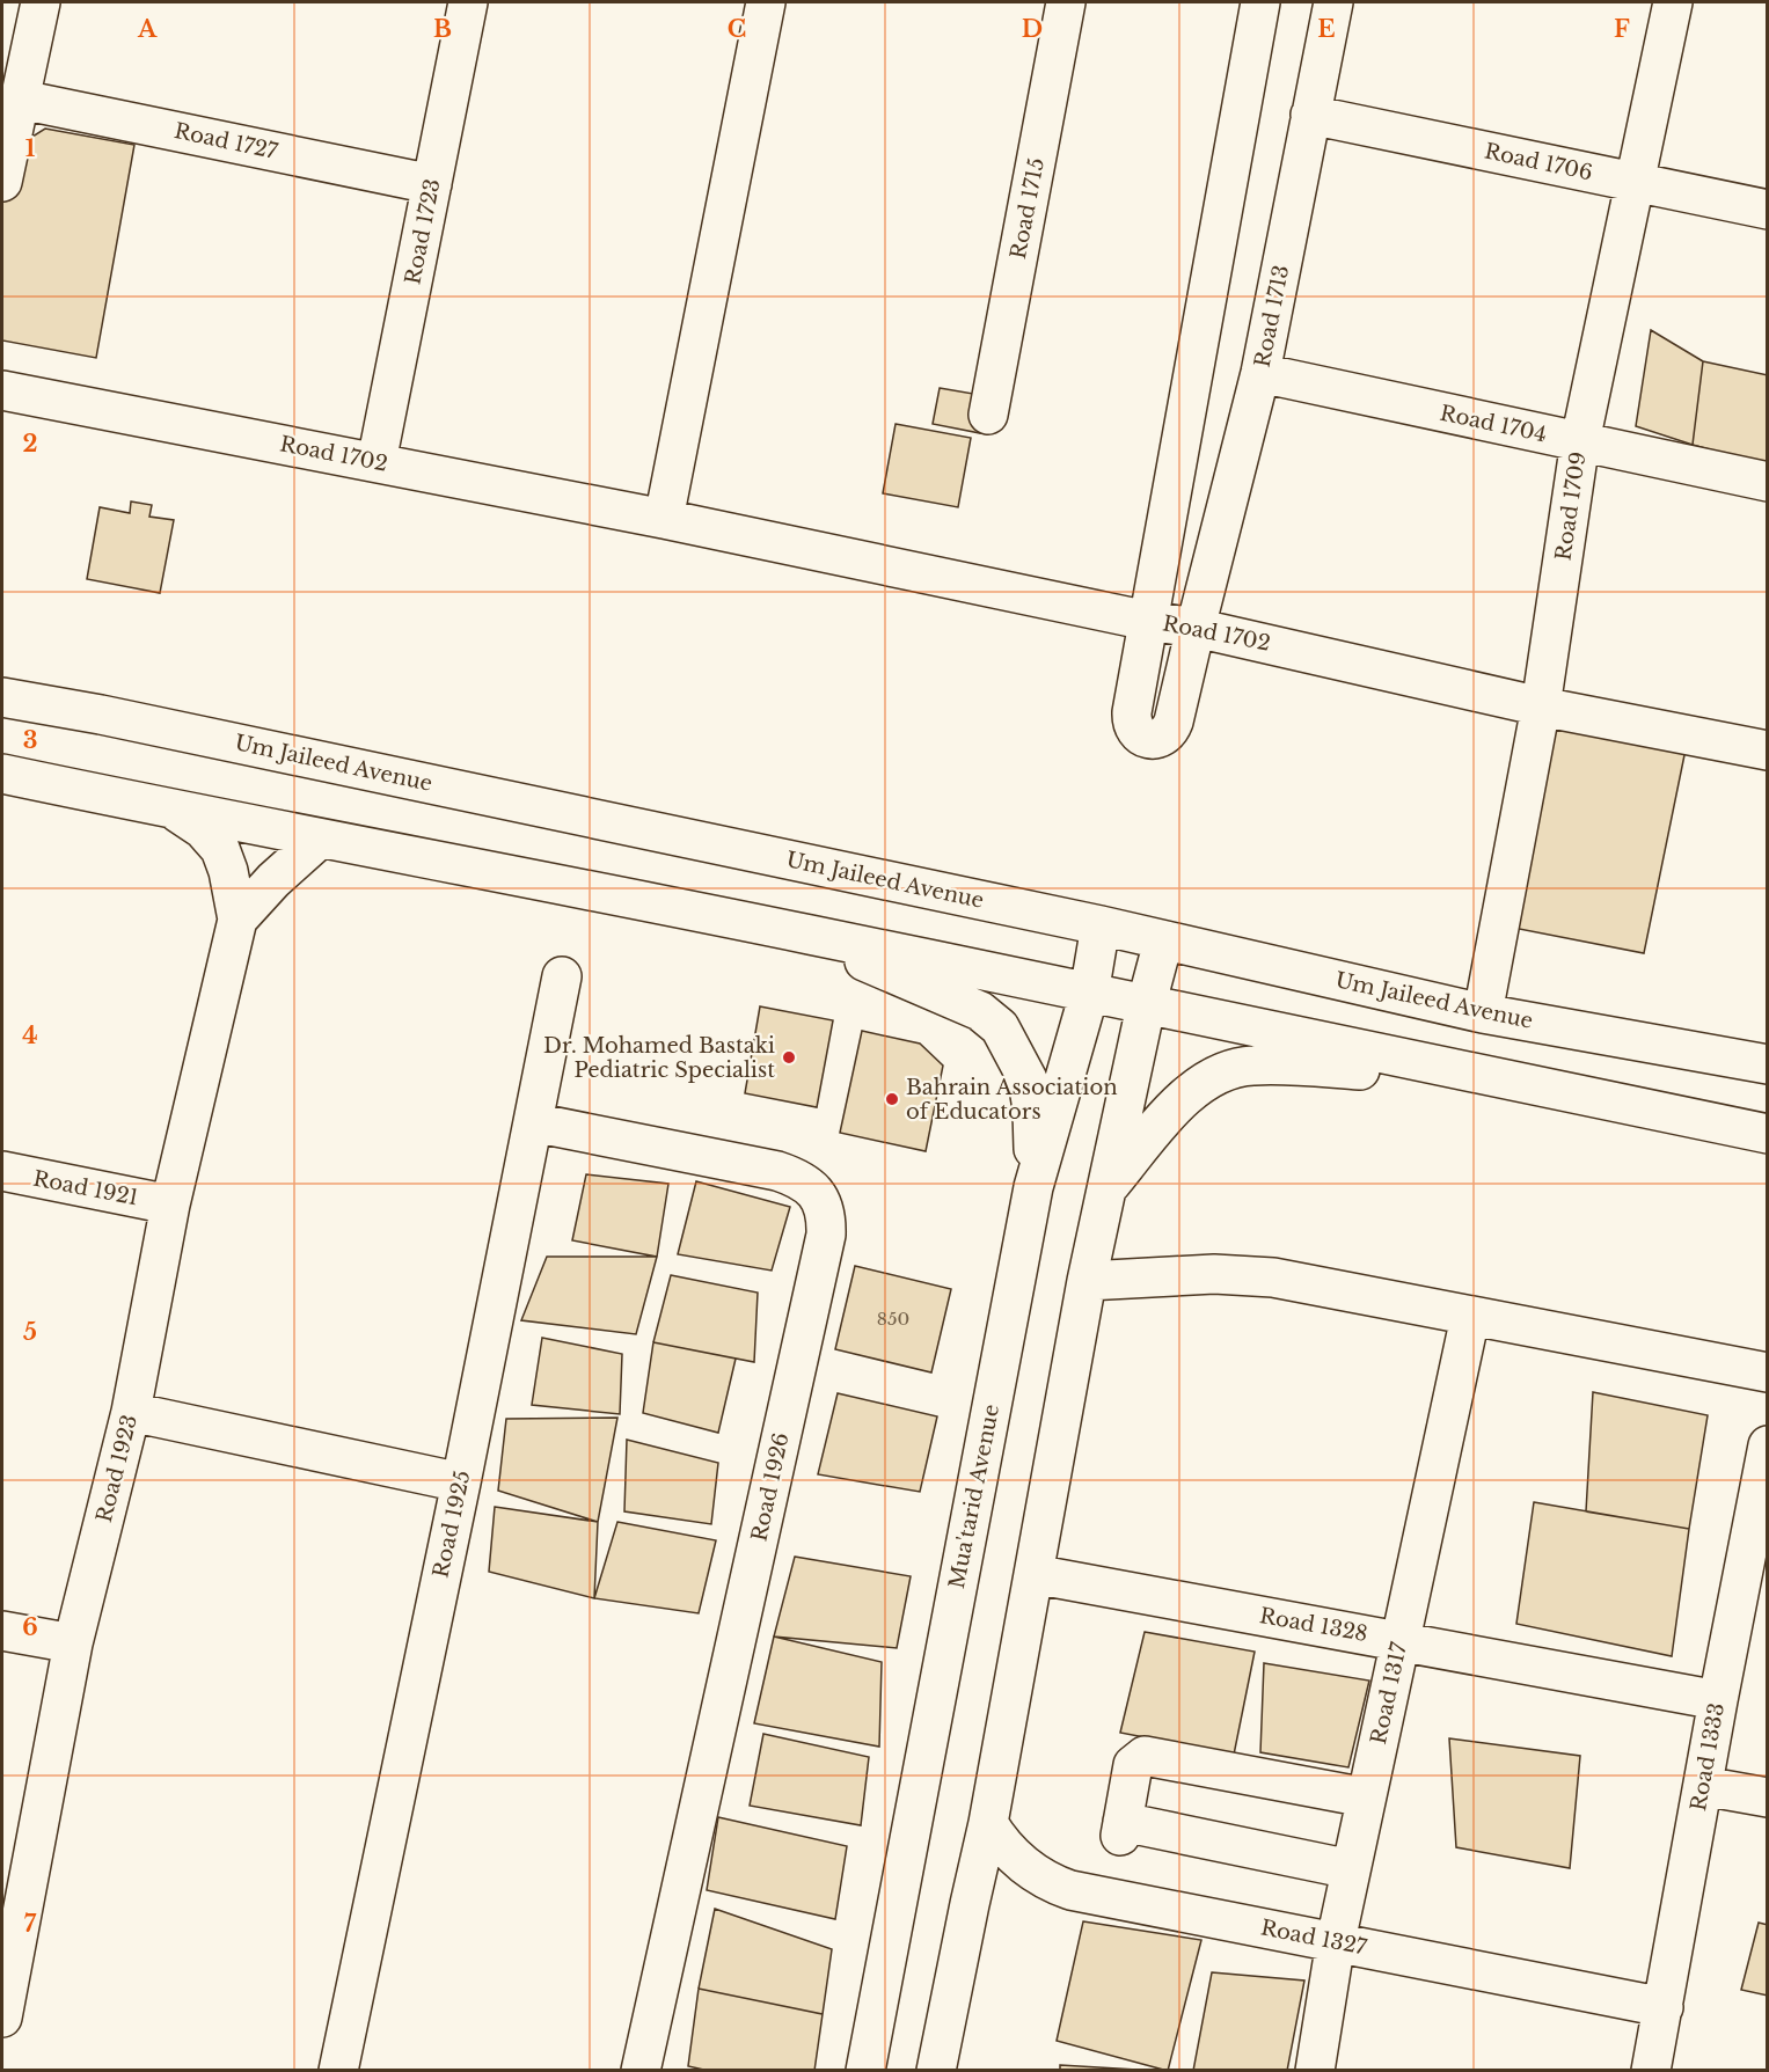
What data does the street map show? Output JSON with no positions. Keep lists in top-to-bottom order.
{
  "streets": {
    "street": [
      "Road 1727",
      "Road 1706",
      "Road 1715",
      "Road 1723",
      "Road 1713",
      "Road 1704",
      "Road 1702",
      "Road 1709",
      "Um Jaileed Avenue",
      "Road 1921",
      "Road 1923",
      "Road 1926",
      "Mua'tarid Avenue",
      "Road 1925",
      "Road 1328",
      "Road 1317",
      "Road 1333",
      "Road 1327"
    ]
  },
  "crossings": [
    ["Road 1727", "Road 1723"],
    ["Road 1706", "Road 1713"],
    ["Road 1706", "Road 1709"],
    ["Road 1723", "Road 1702"],
    ["Road 1713", "Road 1704"],
    ["Road 1713", "Road 1702"],
    ["Road 1704", "Road 1709"],
    ["Road 1702", "Road 1709"],
    ["Road 1709", "Um Jaileed Avenue"],
    ["Um Jaileed Avenue", "Mua'tarid Avenue"],
    ["Road 1921", "Road 1923"],
    ["Road 1926", "Road 1925"],
    ["Road 1328", "Road 1317"],
    ["Road 1328", "Road 1333"],
    ["Road 1317", "Road 1327"],
    ["Road 1333", "Road 1327"]
  ],
  "places": ["Dr. Mohamed Bastaki Pediatric Specialist", "Bahrain Association of Educators"],
  "house_numbers": ["850"],
  "grid": {
    "columns": [
      "A",
      "B",
      "C",
      "D",
      "E",
      "F"
    ],
    "rows": [
      "1",
      "2",
      "3",
      "4",
      "5",
      "6",
      "7"
    ]
  }
}
